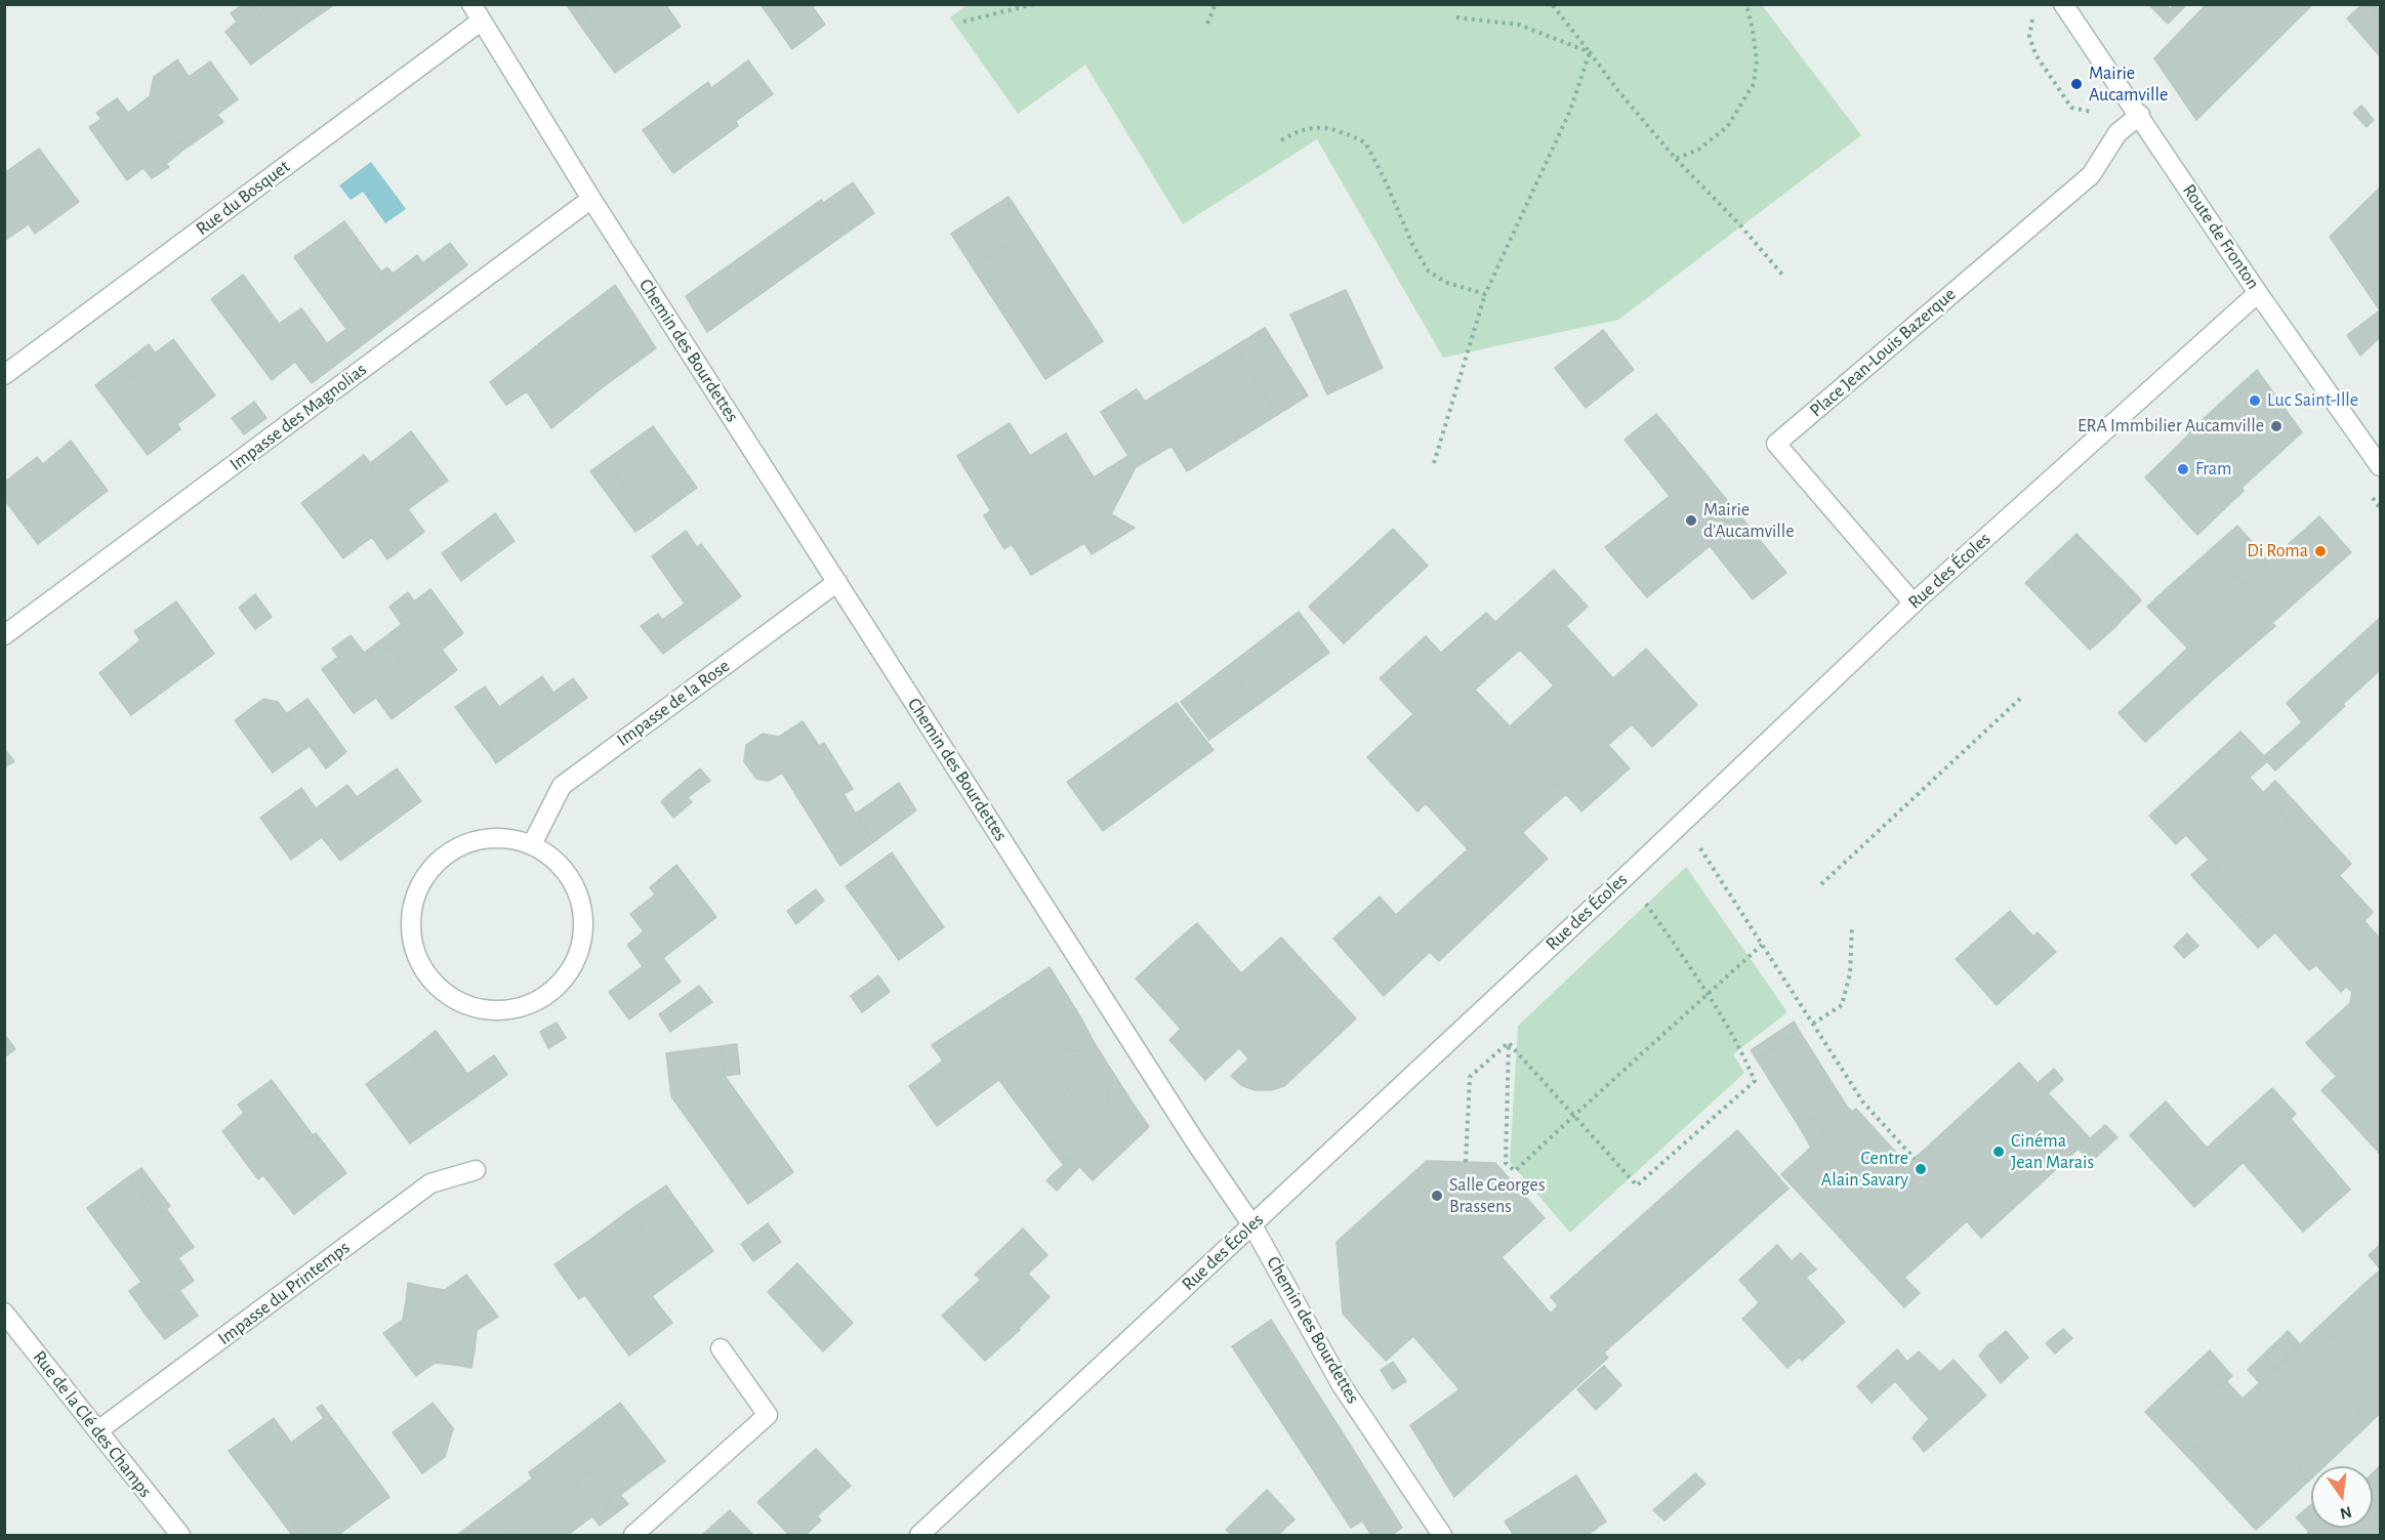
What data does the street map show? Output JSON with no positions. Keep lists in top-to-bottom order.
{
  "streets": {
    "street": [
      "Rue du Bosquet",
      "Route de Fronton",
      "Chemin des Bourdettes",
      "Place Jean-Louis Bazerque",
      "Impasse des Magnolias",
      "Rue des Écoles",
      "Impasse de la Rose",
      "Impasse du Printemps",
      "Rue de la Clé des Champs"
    ]
  },
  "crossings": [
    ["Rue du Bosquet", "Chemin des Bourdettes"],
    ["Route de Fronton", "Place Jean-Louis Bazerque"],
    ["Route de Fronton", "Rue des Écoles"],
    ["Chemin des Bourdettes", "Impasse des Magnolias"],
    ["Chemin des Bourdettes", "Rue des Écoles"],
    ["Chemin des Bourdettes", "Impasse de la Rose"],
    ["Place Jean-Louis Bazerque", "Rue des Écoles"],
    ["Impasse du Printemps", "Rue de la Clé des Champs"]
  ],
  "places": [
    "Mairie Aucamville",
    "Luc Saint-Ille",
    "ERA Immbilier Aucamville",
    "Fram",
    "Mairie d'Aucamville",
    "Di Roma",
    "Cinéma Jean Marais",
    "Centre Alain Savary",
    "Salle Georges Brassens"
  ],
  "north": "bottom"
}
